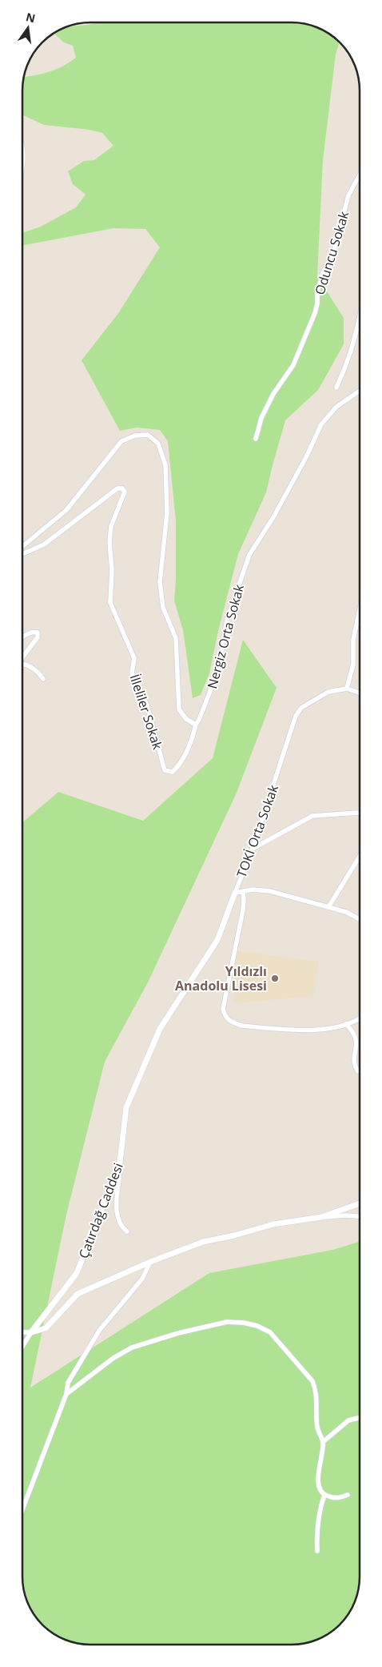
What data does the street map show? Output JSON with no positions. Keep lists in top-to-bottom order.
{
  "streets": {
    "street": [
      "Oduncu Sokak",
      "Nergiz Orta Sokak",
      "İlleliler Sokak",
      "TOKİ Orta Sokak",
      "Çatırdağ Caddesi"
    ]
  },
  "crossings": [
    ["Nergiz Orta Sokak", "İlleliler Sokak"],
    ["TOKİ Orta Sokak", "Çatırdağ Caddesi"]
  ],
  "places": ["Yıldızlı Anadolu Lisesi"],
  "north": "top"
}
